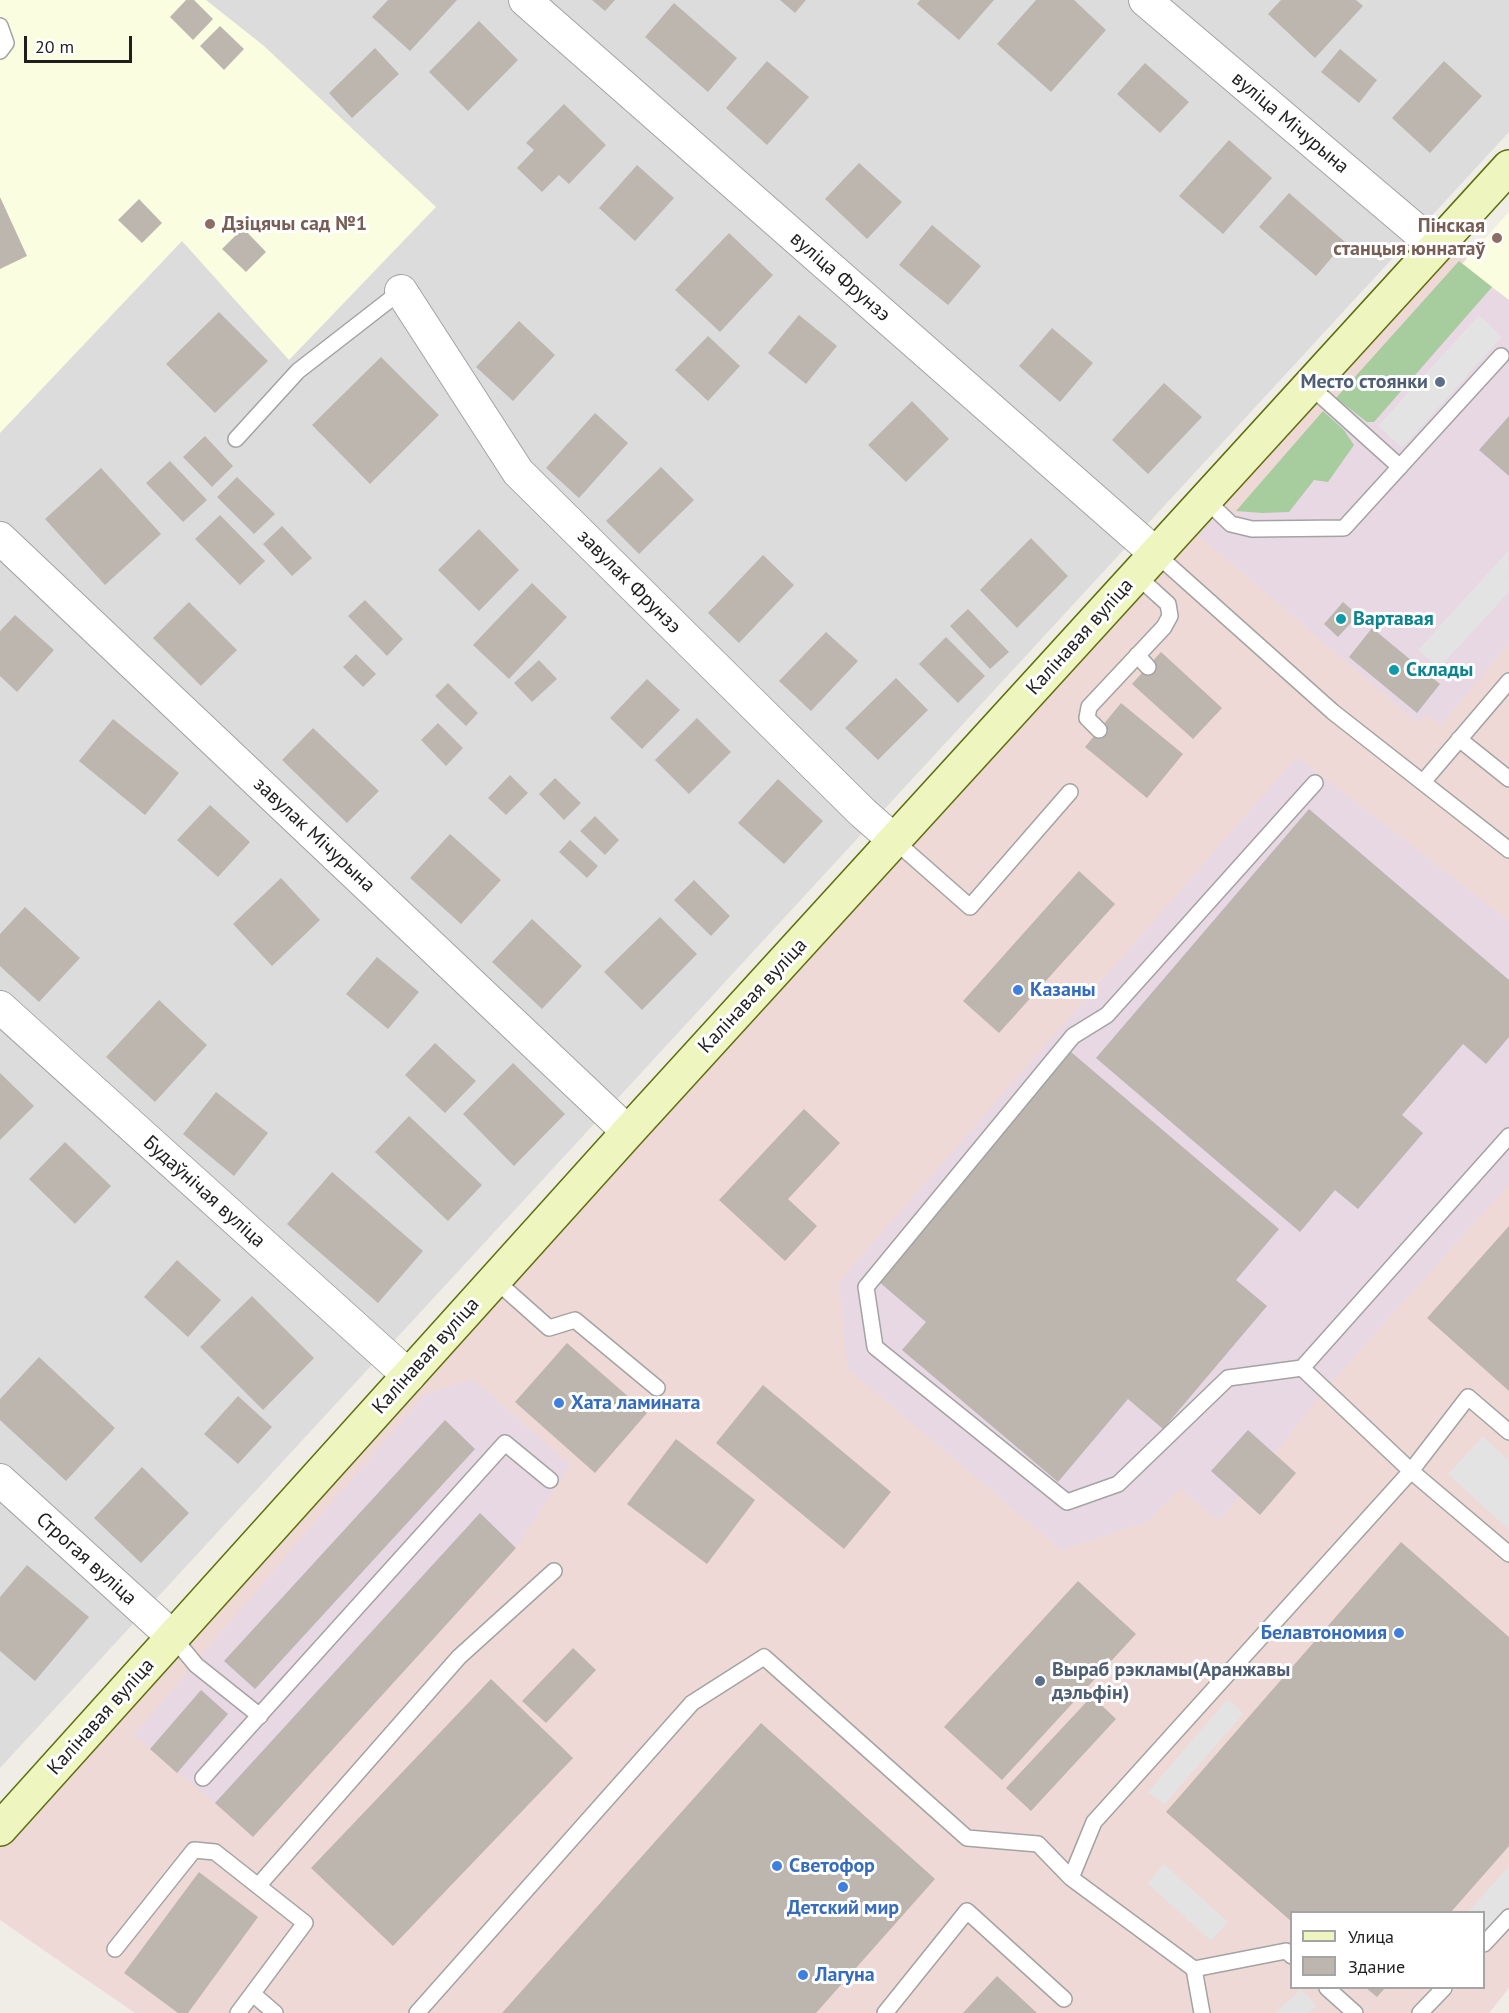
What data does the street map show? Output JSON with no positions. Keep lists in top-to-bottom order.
{
  "streets": {
    "street": [
      "вуліца Мічурына",
      "вуліца Фрунзэ",
      "завулак Фрунзэ",
      "Калінавая вуліца",
      "завулак Мічурына",
      "Будаўнічая вуліца",
      "Строгая вуліца"
    ]
  },
  "crossings": [
    ["вуліца Мічурына", "Калінавая вуліца"],
    ["вуліца Фрунзэ", "Калінавая вуліца"],
    ["завулак Фрунзэ", "Калінавая вуліца"],
    ["Калінавая вуліца", "завулак Мічурына"],
    ["Калінавая вуліца", "Будаўнічая вуліца"],
    ["Калінавая вуліца", "Строгая вуліца"]
  ],
  "places": [
    "Дзіцячы сад №1",
    "Пінская станцыя юннатаў",
    "Место стоянки",
    "Вартавая",
    "Склады",
    "Казаны",
    "Хата ламината",
    "Белавтономия",
    "Выраб рэкламы(Аранжавы дэльфін)",
    "Светофор",
    "Детский мир",
    "Лагуна"
  ],
  "legend": ["Улица", "Здание"],
  "scale_bar": "20 m"
}
